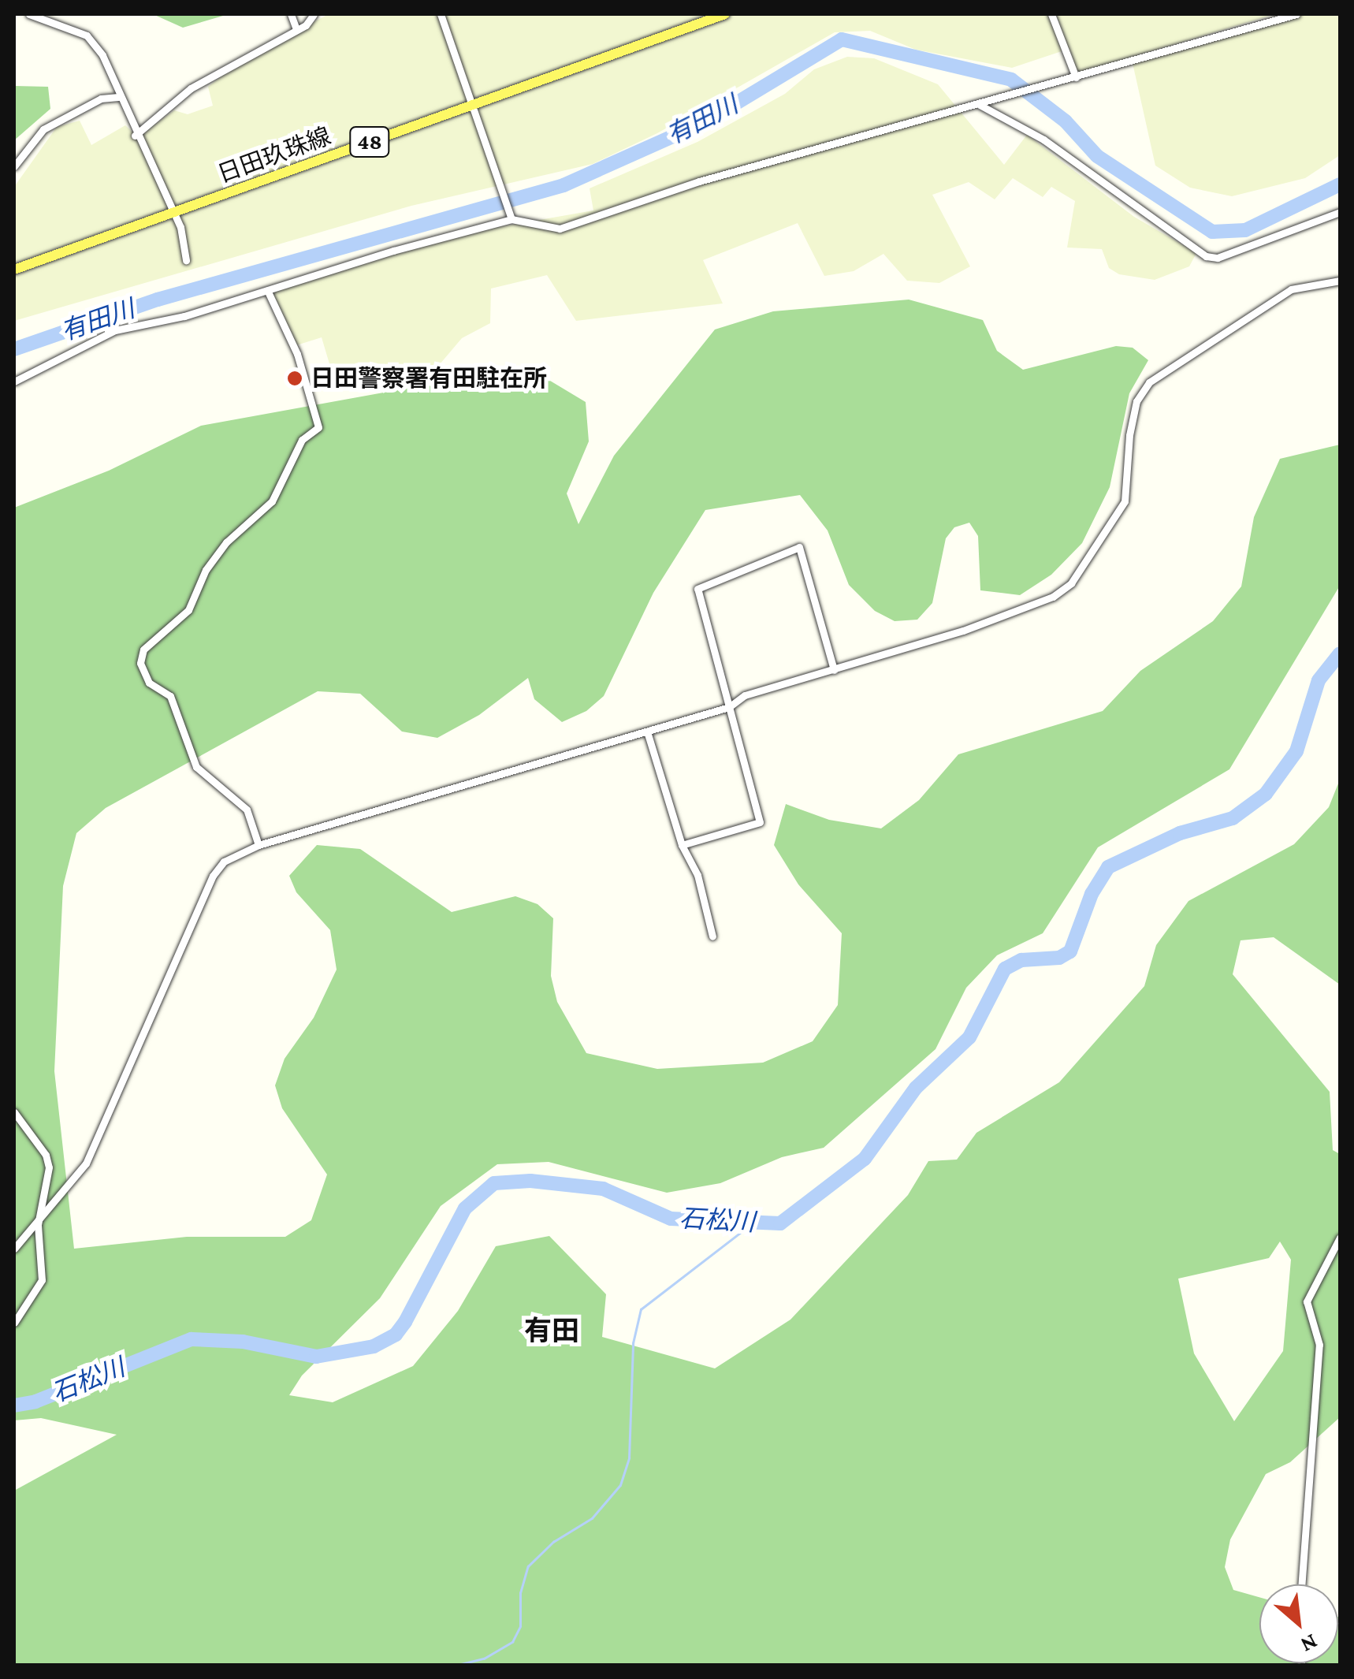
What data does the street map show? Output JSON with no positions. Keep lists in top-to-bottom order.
{
  "streets": {
    "main road": ["48", "日田玖珠線"]
  },
  "districts": ["有田"],
  "water": ["有田川", "石松川"],
  "places": ["日田警察署有田駐在所"],
  "north": "bottom right"
}
